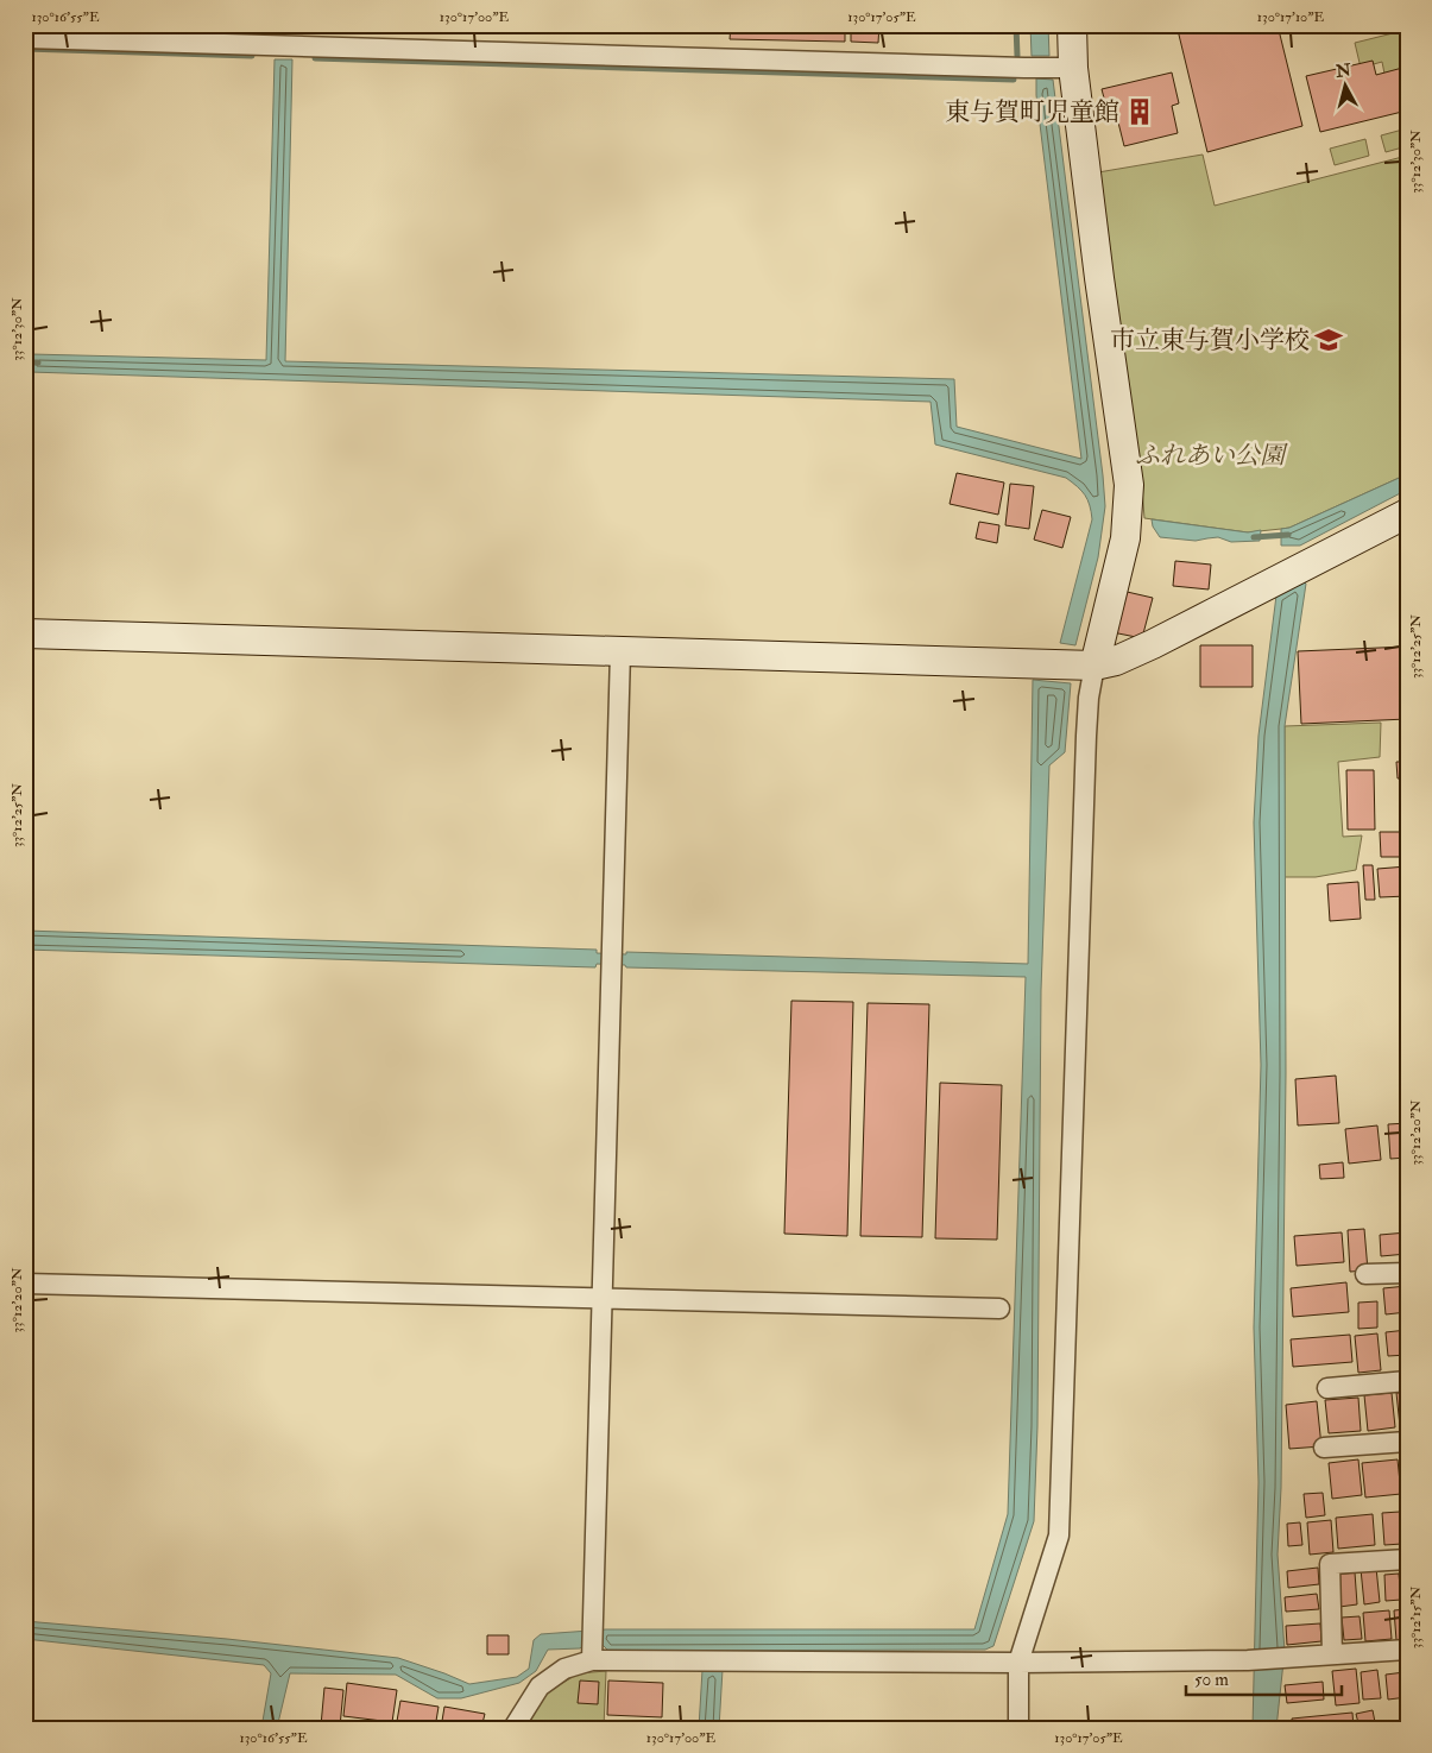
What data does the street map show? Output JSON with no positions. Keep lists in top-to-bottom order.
{
  "parks": ["ふれあい公園"],
  "places": {
    "building": ["東与賀町児童館"],
    "school or university": ["市立東与賀小学校"]
  },
  "scale_bar": "50 m",
  "north": "top",
  "coordinates": [
    "130°16'55\"E",
    "130°17'00\"E",
    "130°17'05\"E",
    "130°17'10\"E",
    "33°12'30\"N",
    "33°12'25\"N",
    "33°12'20\"N",
    "33°12'15\"N"
  ]
}
